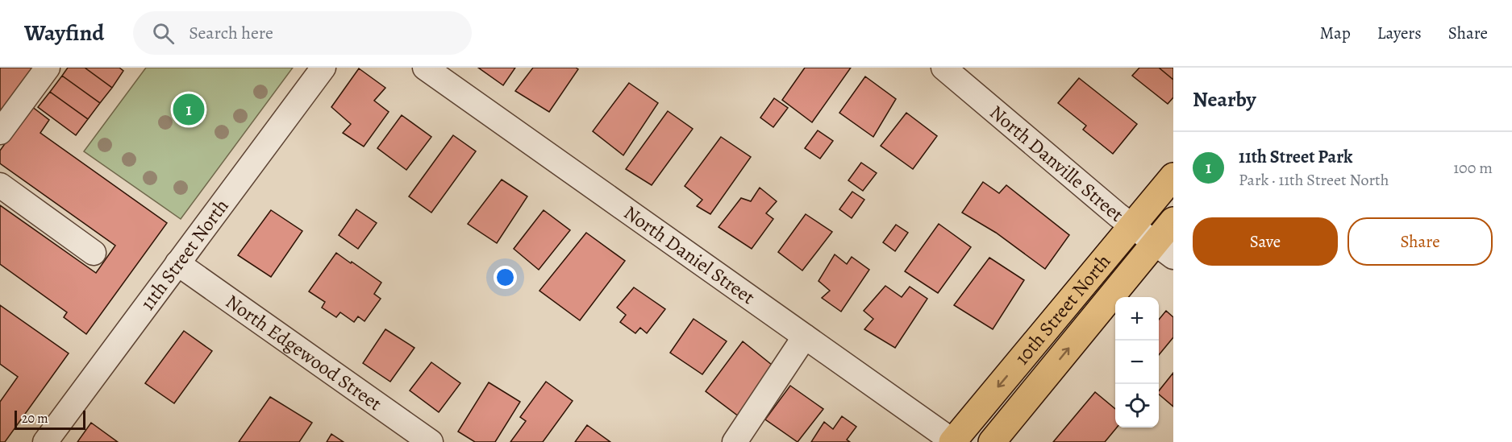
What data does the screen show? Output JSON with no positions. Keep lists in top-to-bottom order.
{
  "streets": {
    "main road": ["10th Street North"],
    "street": [
      "North Danville Street",
      "11th Street North",
      "North Daniel Street",
      "North Edgewood Street"
    ]
  },
  "crossings": [
    ["North Danville Street", "10th Street North"],
    ["11th Street North", "North Edgewood Street"],
    ["North Daniel Street", "10th Street North"]
  ],
  "scale_bar": "20 m",
  "page": {
    "header": "Wayfind",
    "search": "Search here",
    "nav": ["Map", "Layers", "Share"],
    "heading": "Nearby",
    "pins": "1",
    "list": [
      {
        "mark": "1",
        "name": "11th Street Park",
        "note": "Park · 11th Street North",
        "value": "100 m"
      }
    ],
    "buttons": ["Save", "Share"],
    "map_buttons": ["+", "−"],
    "scale": "20 m"
  }
}
